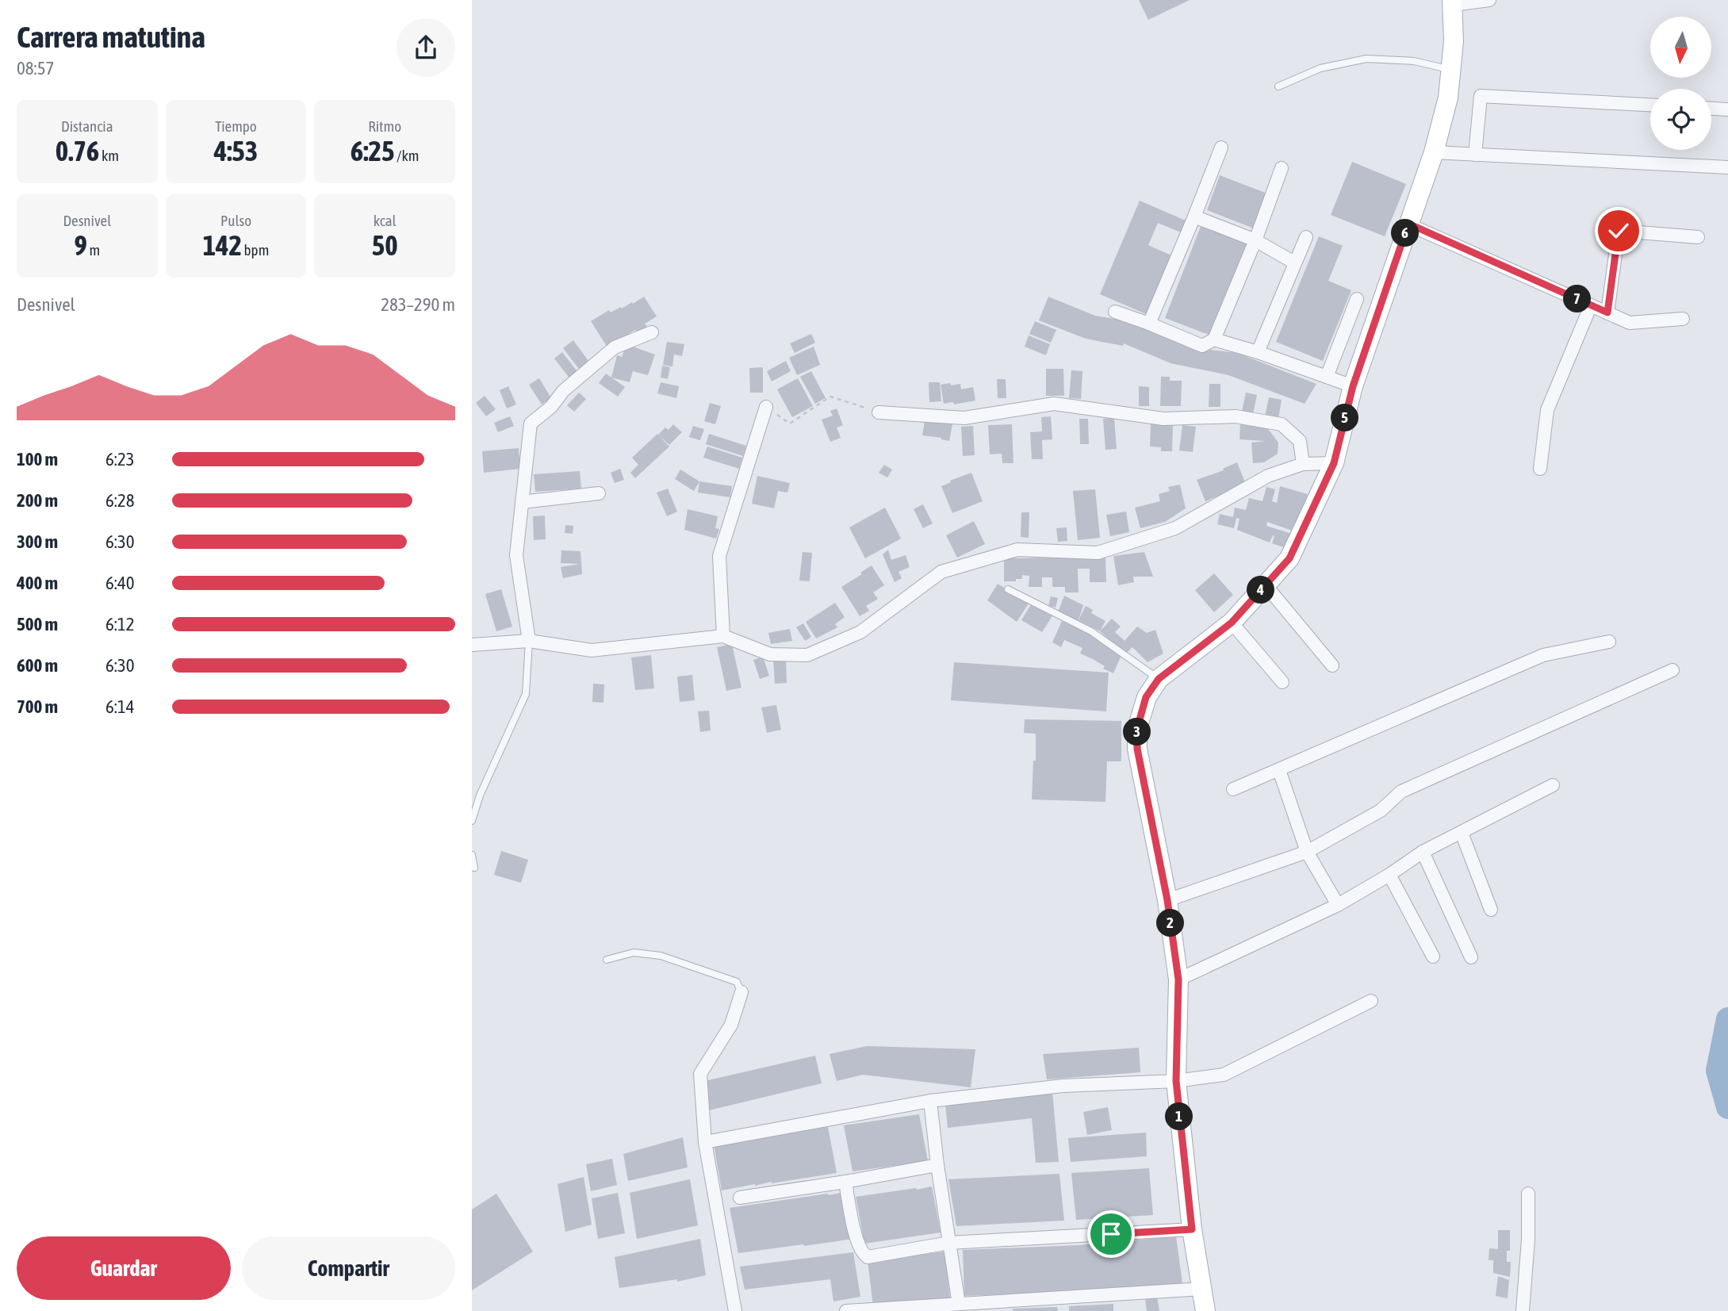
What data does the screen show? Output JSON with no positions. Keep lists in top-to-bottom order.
{
  "north": "bottom",
  "page": {
    "heading": ["Carrera matutina", "08:57"],
    "stats": [
      ["Distancia", "0.76 km"],
      ["Tiempo", "4:53"],
      ["Ritmo", "6:25 /km"],
      ["Desnivel", "9 m"],
      ["Pulso", "142 bpm"],
      ["kcal", "50"]
    ],
    "pins": [
      "6",
      "7",
      "5",
      "4",
      "3",
      "2",
      "1"
    ],
    "chart": ["Desnivel", "283–290 m"],
    "list": [
      {
        "name": "100 m",
        "note": "6:23"
      },
      {
        "name": "200 m",
        "note": "6:28"
      },
      {
        "name": "300 m",
        "note": "6:30"
      },
      {
        "name": "400 m",
        "note": "6:40"
      },
      {
        "name": "500 m",
        "note": "6:12"
      },
      {
        "name": "600 m",
        "note": "6:30"
      },
      {
        "name": "700 m",
        "note": "6:14"
      }
    ],
    "buttons": ["Guardar", "Compartir"]
  }
}
